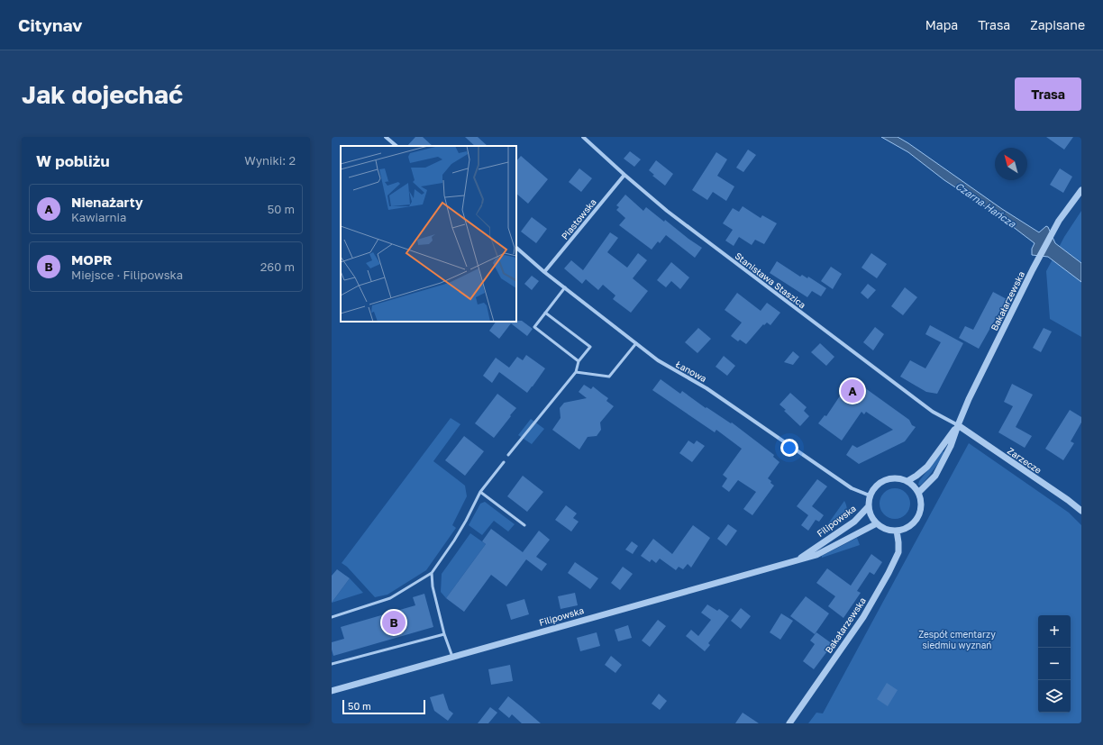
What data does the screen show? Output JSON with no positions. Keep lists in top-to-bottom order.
{
  "streets": {
    "street": [
      "Piastowska",
      "Stanisława Staszica",
      "Bakałarzewska",
      "Łanowa",
      "Zarzecze",
      "Filipowska"
    ]
  },
  "crossings": [
    ["Piastowska", "Stanisława Staszica"],
    ["Piastowska", "Łanowa"],
    ["Stanisława Staszica", "Bakałarzewska"],
    ["Stanisława Staszica", "Zarzecze"],
    ["Bakałarzewska", "Łanowa"],
    ["Bakałarzewska", "Zarzecze"],
    ["Bakałarzewska", "Filipowska"],
    ["Łanowa", "Filipowska"]
  ],
  "water": ["Czarna Hańcza"],
  "parks": ["Zespół cmentarzy siedmiu wyznań"],
  "scale_bar": "50 m",
  "north": "top left",
  "page": {
    "header": "Citynav",
    "nav": ["Mapa", "Trasa", "Zapisane"],
    "buttons": "Trasa",
    "title": "Jak dojechać",
    "heading": ["W pobliżu", "Wyniki: 2"],
    "list": [
      {
        "mark": "A",
        "name": "Nienażarty",
        "note": "Kawiarnia",
        "value": "50 m"
      },
      {
        "mark": "B",
        "name": "MOPR",
        "note": "Miejsce · Filipowska",
        "value": "260 m"
      }
    ],
    "pins": ["A", "B"],
    "map_buttons": ["+", "−"],
    "scale": "50 m"
  }
}
